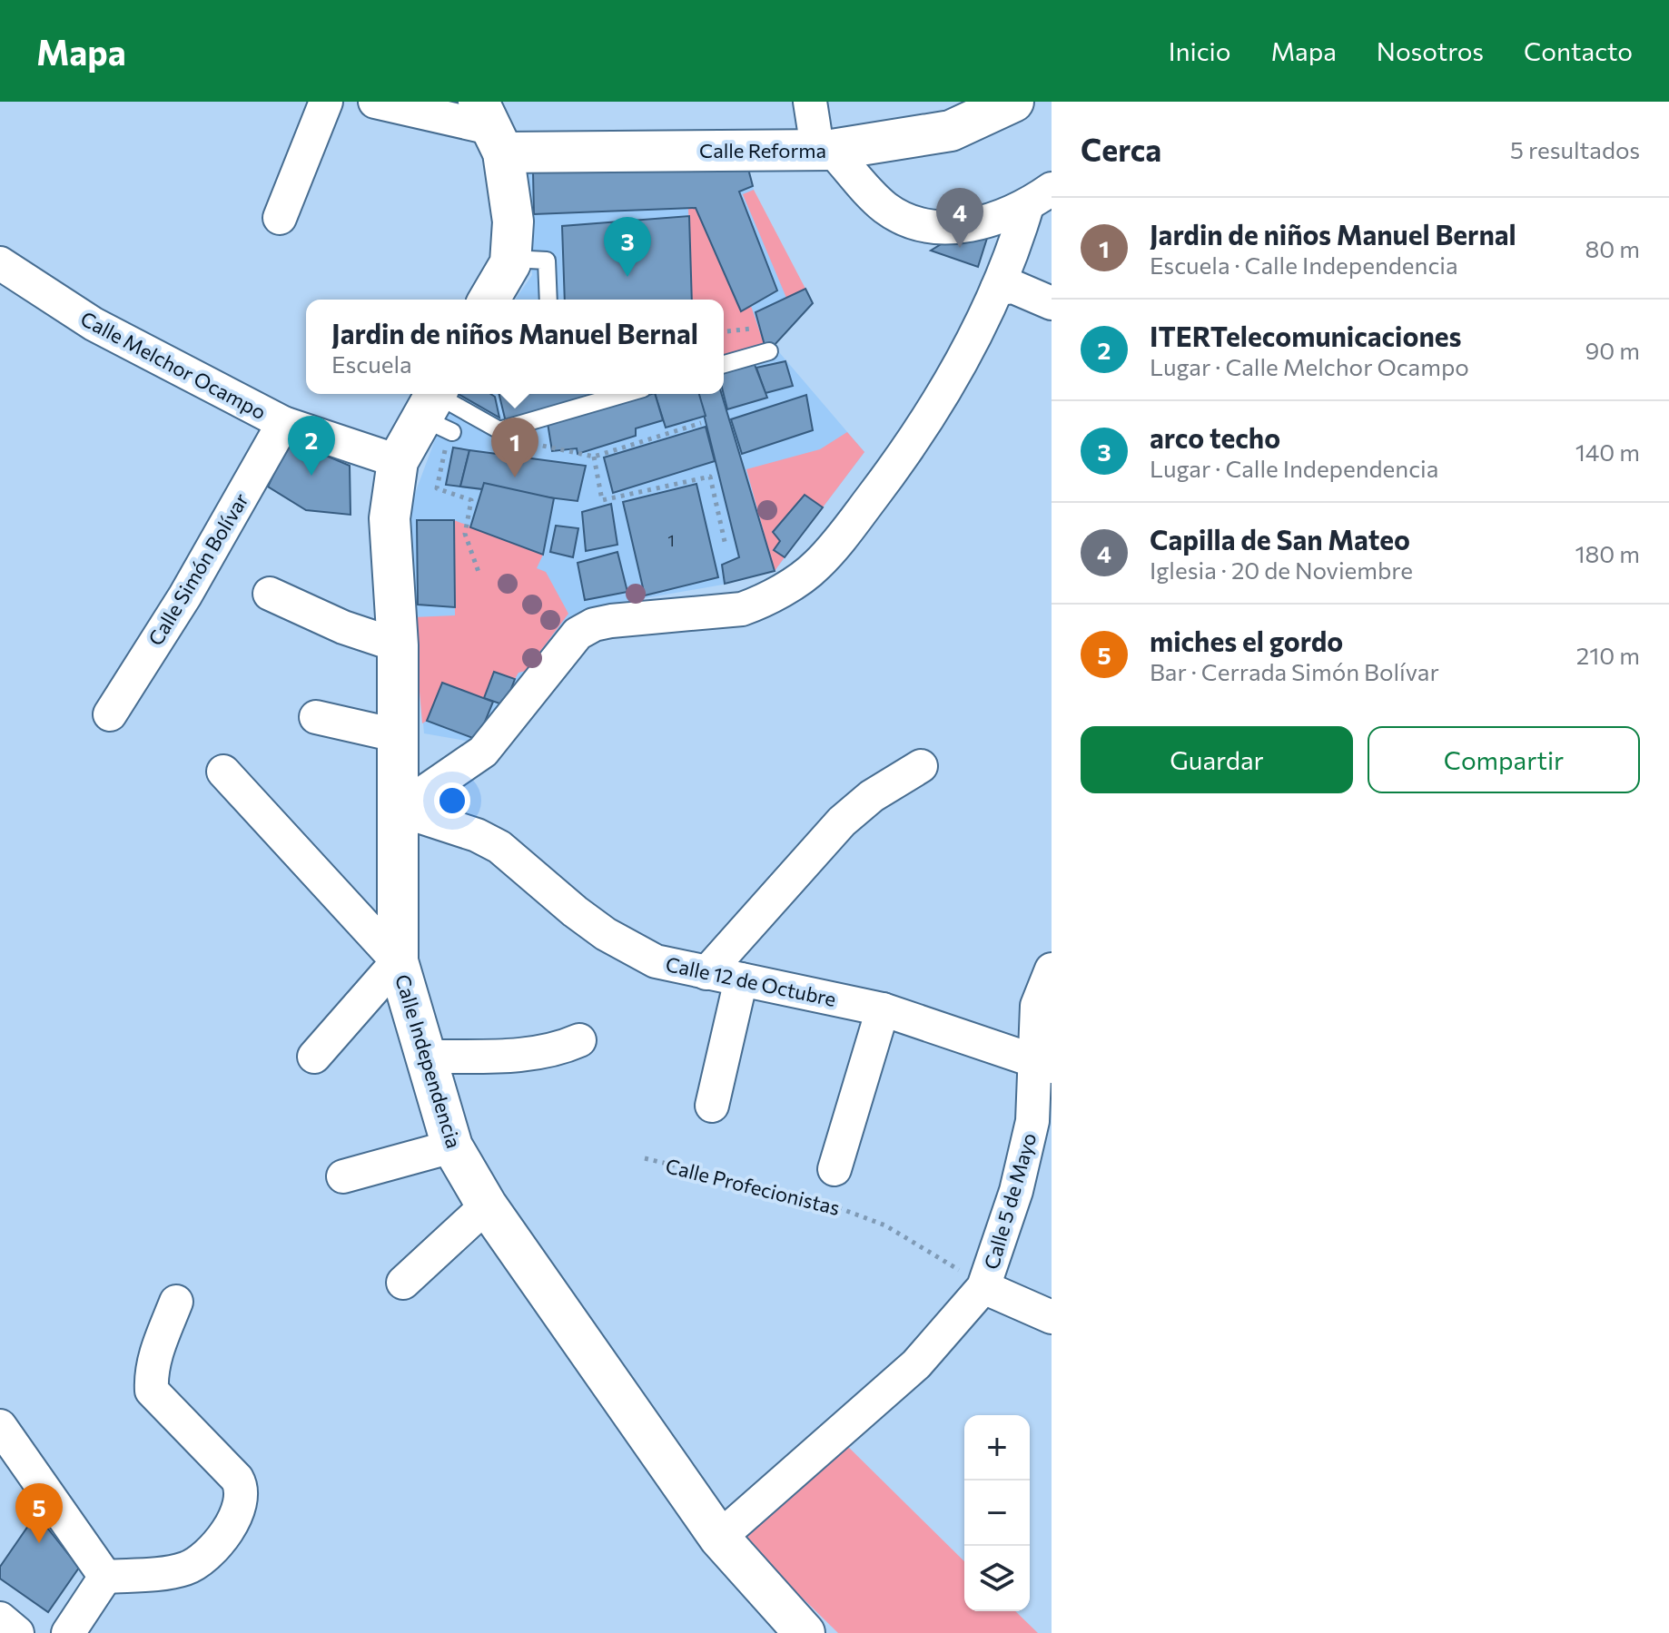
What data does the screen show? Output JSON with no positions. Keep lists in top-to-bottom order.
{
  "streets": {
    "street": [
      "Calle Reforma",
      "Calle Melchor Ocampo",
      "Calle Simón Bolívar",
      "Calle 12 de Octubre",
      "Calle Independencia",
      "Calle 5 de Mayo"
    ],
    "path": ["Calle Profecionistas"]
  },
  "crossings": [
    ["Calle Melchor Ocampo", "Calle Simón Bolívar"],
    ["Calle Melchor Ocampo", "Calle Independencia"],
    ["Calle 12 de Octubre", "Calle Independencia"],
    ["Calle 12 de Octubre", "Calle 5 de Mayo"],
    ["Calle Independencia", "Calle 5 de Mayo"],
    ["Calle Profecionistas", "Calle 5 de Mayo"]
  ],
  "house_numbers": ["1"],
  "page": {
    "header": "Mapa",
    "nav": [
      "Inicio",
      "Mapa",
      "Nosotros",
      "Contacto"
    ],
    "heading": ["Cerca", "5 resultados"],
    "pins": [
      "4",
      "3",
      "2",
      "1",
      "5"
    ],
    "list": [
      {
        "mark": "1",
        "name": "Jardin de niños Manuel Bernal",
        "note": "Escuela · Calle Independencia",
        "value": "80 m"
      },
      {
        "mark": "2",
        "name": "ITERTelecomunicaciones",
        "note": "Lugar · Calle Melchor Ocampo",
        "value": "90 m"
      },
      {
        "mark": "3",
        "name": "arco techo",
        "note": "Lugar · Calle Independencia",
        "value": "140 m"
      },
      {
        "mark": "4",
        "name": "Capilla de San Mateo",
        "note": "Iglesia · 20 de Noviembre",
        "value": "180 m"
      },
      {
        "mark": "5",
        "name": "miches el gordo",
        "note": "Bar · Cerrada Simón Bolívar",
        "value": "210 m"
      }
    ],
    "popup": ["Jardin de niños Manuel Bernal", "Escuela"],
    "buttons": ["Guardar", "Compartir"],
    "map_buttons": ["+", "−"]
  }
}
